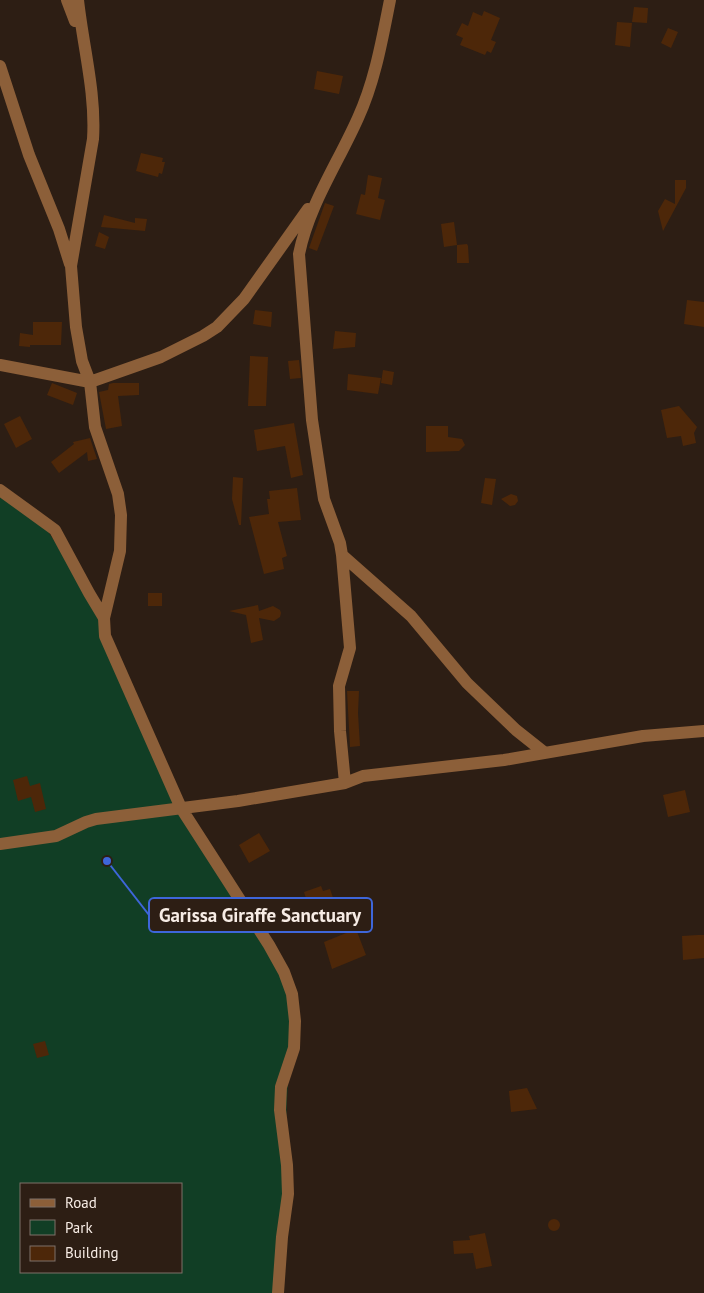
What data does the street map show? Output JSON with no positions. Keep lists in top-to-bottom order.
{
  "places": ["Garissa Giraffe Sanctuary"],
  "legend": ["Road", "Park", "Building"]
}
